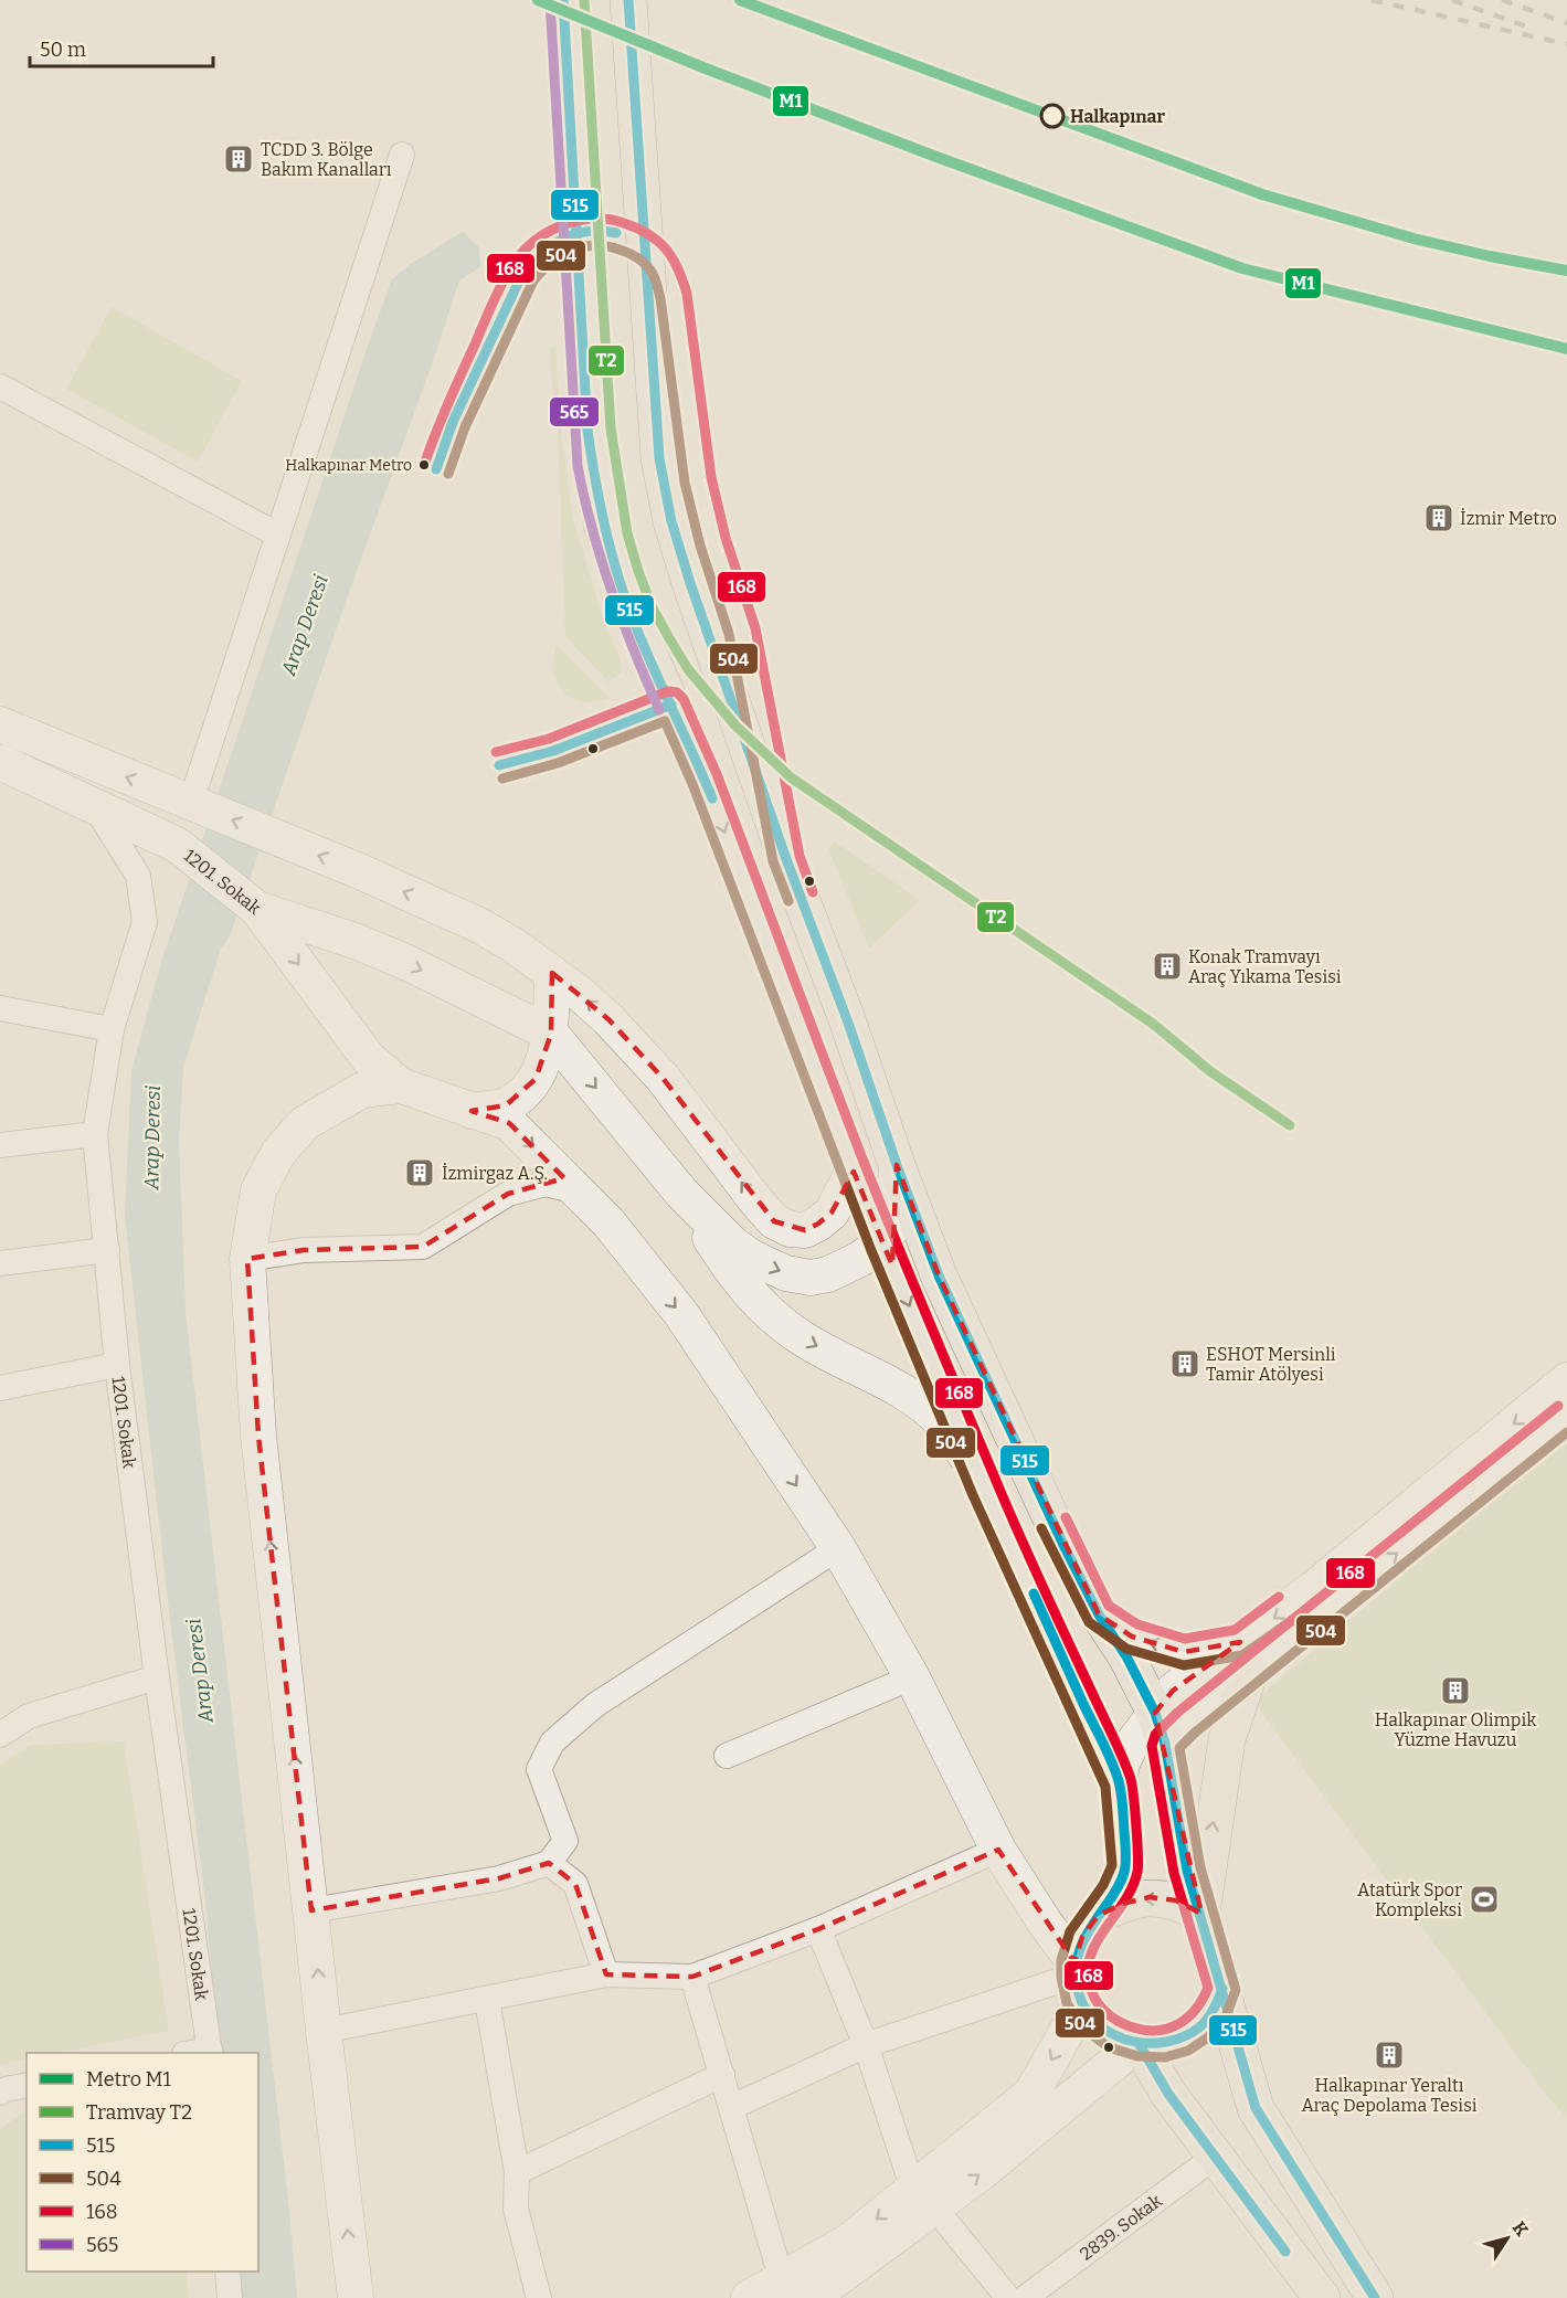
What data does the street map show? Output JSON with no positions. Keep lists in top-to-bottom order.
{
  "streets": {
    "main road": ["1201. Sokak"],
    "street": ["2839. Sokak"]
  },
  "water": ["Arap Deresi"],
  "places": {
    "other": ["Halkapınar", "Halkapınar Metro"],
    "building": [
      "TCDD 3. Bölge Bakım Kanalları",
      "İzmir Metro",
      "Konak Tramvayı Araç Yıkama Tesisi",
      "İzmirgaz A.Ş.",
      "ESHOT Mersinli Tamir Atölyesi",
      "Halkapınar Olimpik Yüzme Havuzu",
      "Halkapınar Yeraltı Araç Depolama Tesisi"
    ],
    "sports": ["Atatürk Spor Kompleksi"]
  },
  "lines": [
    "metro line M1",
    "tram line T2",
    "transit line 515",
    "transit line 565",
    "transit line 168",
    "transit line 504"
  ],
  "legend": [
    "Metro M1",
    "Tramvay T2",
    "515",
    "504",
    "168",
    "565"
  ],
  "scale_bar": "50 m",
  "north": "top right"
}
